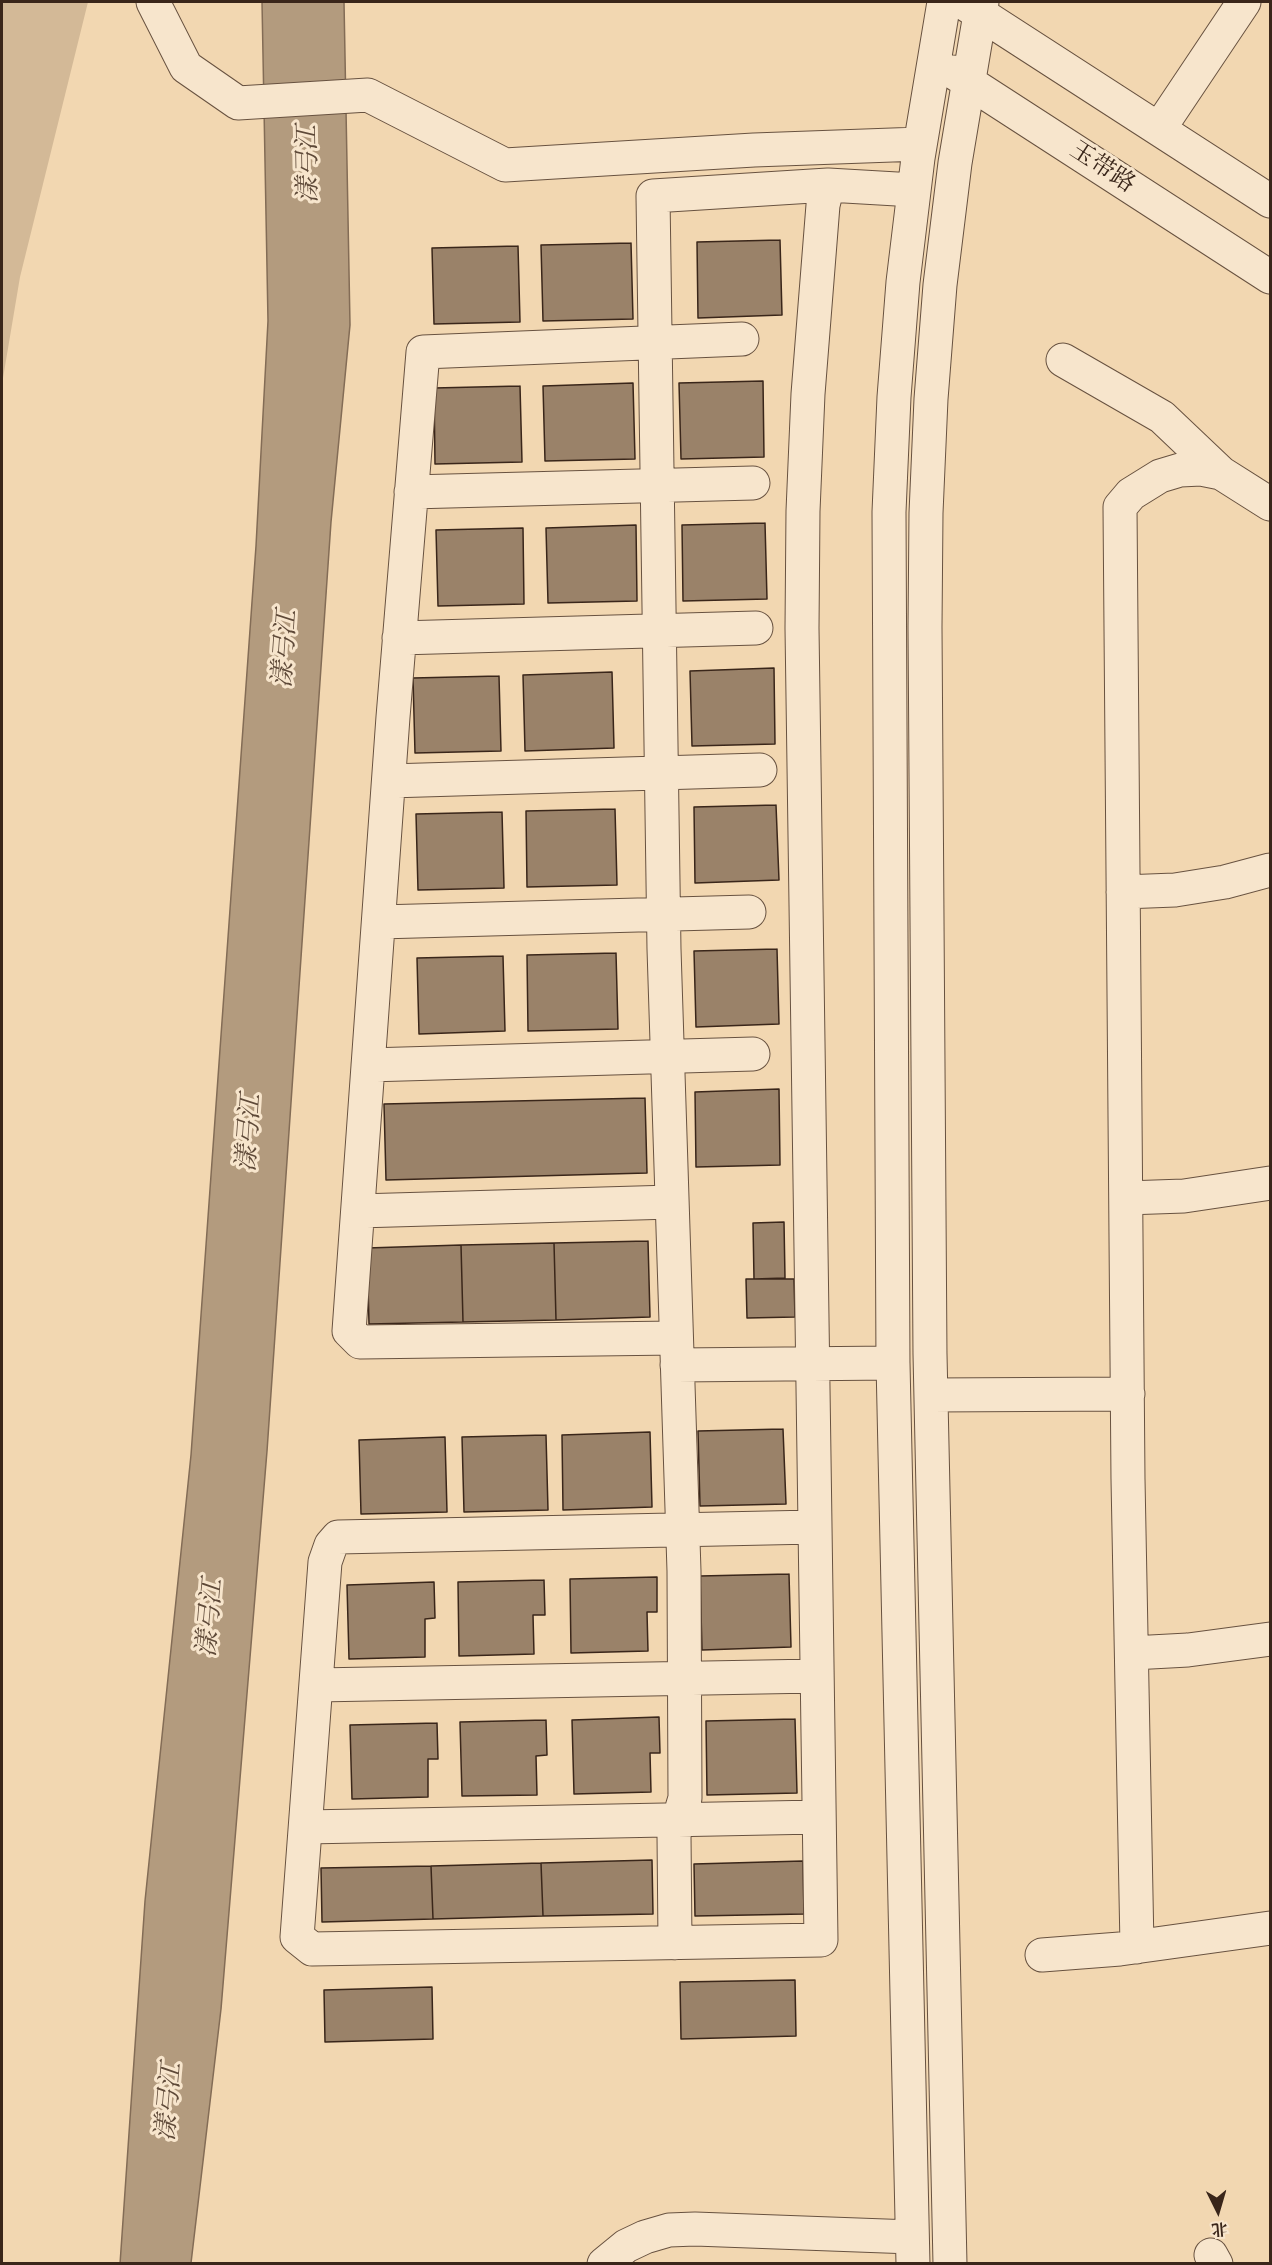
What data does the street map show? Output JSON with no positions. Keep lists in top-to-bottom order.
{
  "streets": {
    "street": ["玉带路"]
  },
  "water": ["漾弓江"],
  "north": "bottom"
}
